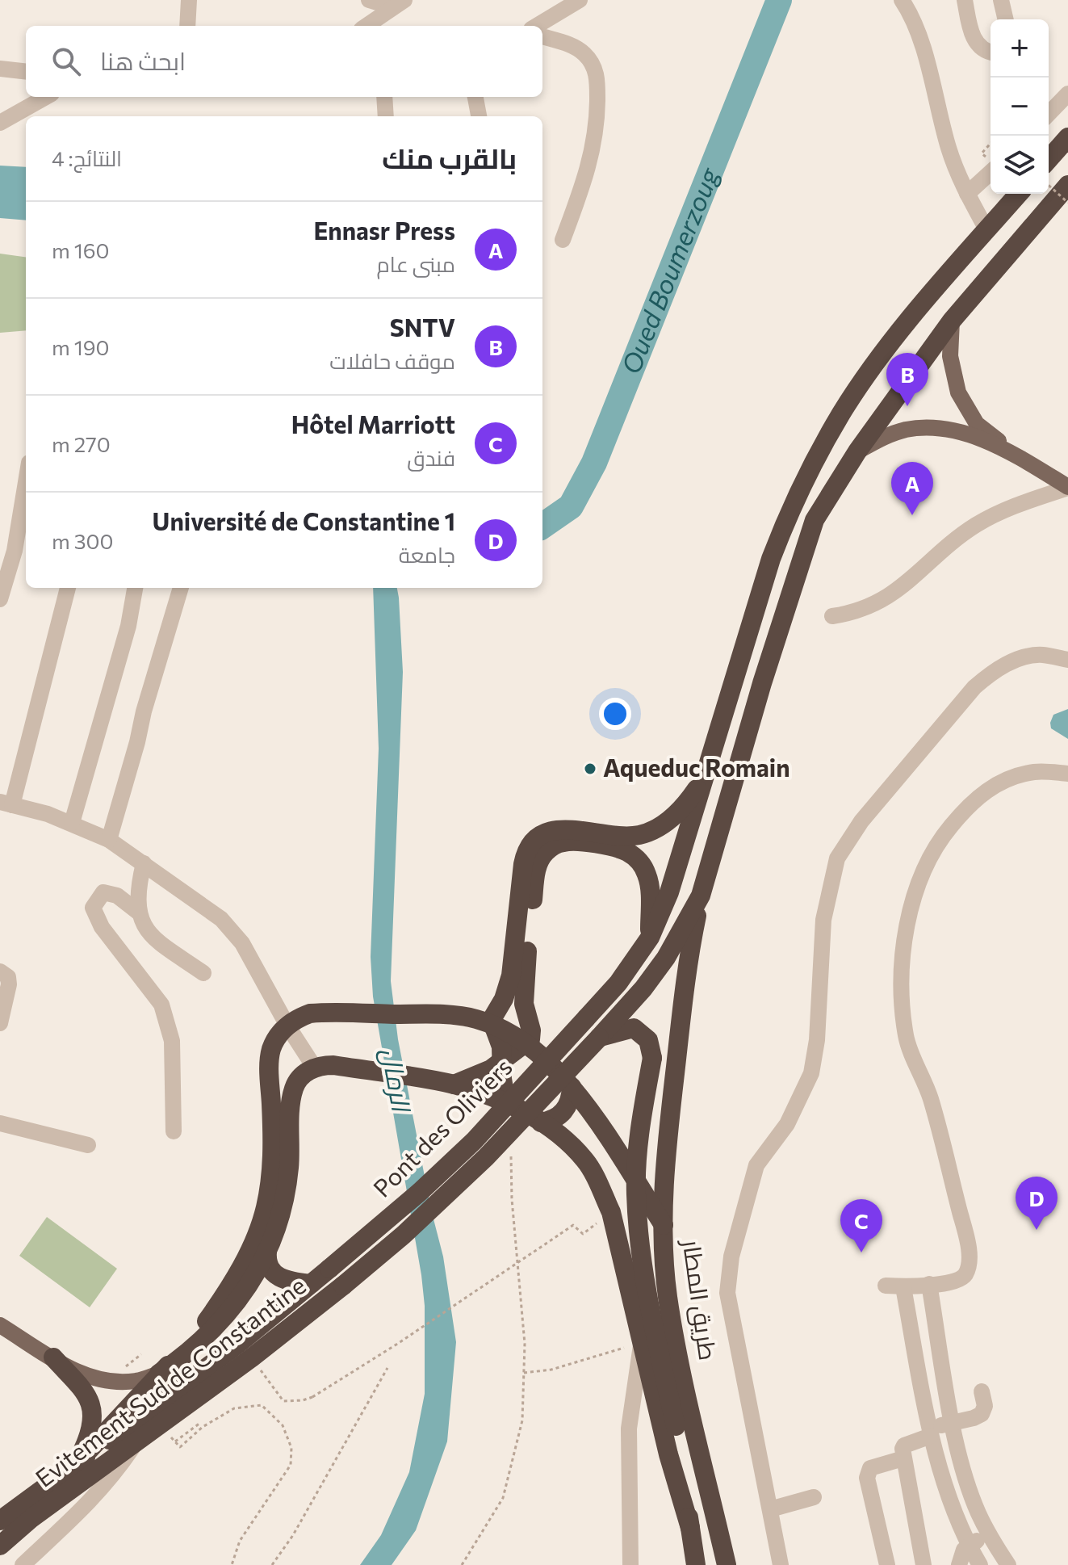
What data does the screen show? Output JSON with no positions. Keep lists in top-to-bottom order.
{
  "streets": {
    "highway": ["Pont des Oliviers", "طريق المطار", "Evitement Sud de Constantine"]
  },
  "crossings": [
    ["Pont des Oliviers", "Evitement Sud de Constantine"]
  ],
  "water": ["Oued Boumerzoug", "الرمال"],
  "places": ["Aqueduc Romain"],
  "page": {
    "map_buttons": ["+", "−"],
    "search": "ابحث هنا",
    "heading": ["بالقرب منك", "النتائج: 4"],
    "list": [
      {
        "mark": "A",
        "name": "Ennasr Press",
        "note": "مبنى عام",
        "value": "160 m"
      },
      {
        "mark": "B",
        "name": "SNTV",
        "note": "موقف حافلات",
        "value": "190 m"
      },
      {
        "mark": "C",
        "name": "Hôtel Marriott",
        "note": "فندق",
        "value": "270 m"
      },
      {
        "mark": "D",
        "name": "Université de Constantine 1",
        "note": "جامعة",
        "value": "300 m"
      }
    ],
    "pins": [
      "B",
      "A",
      "D",
      "C"
    ]
  }
}
